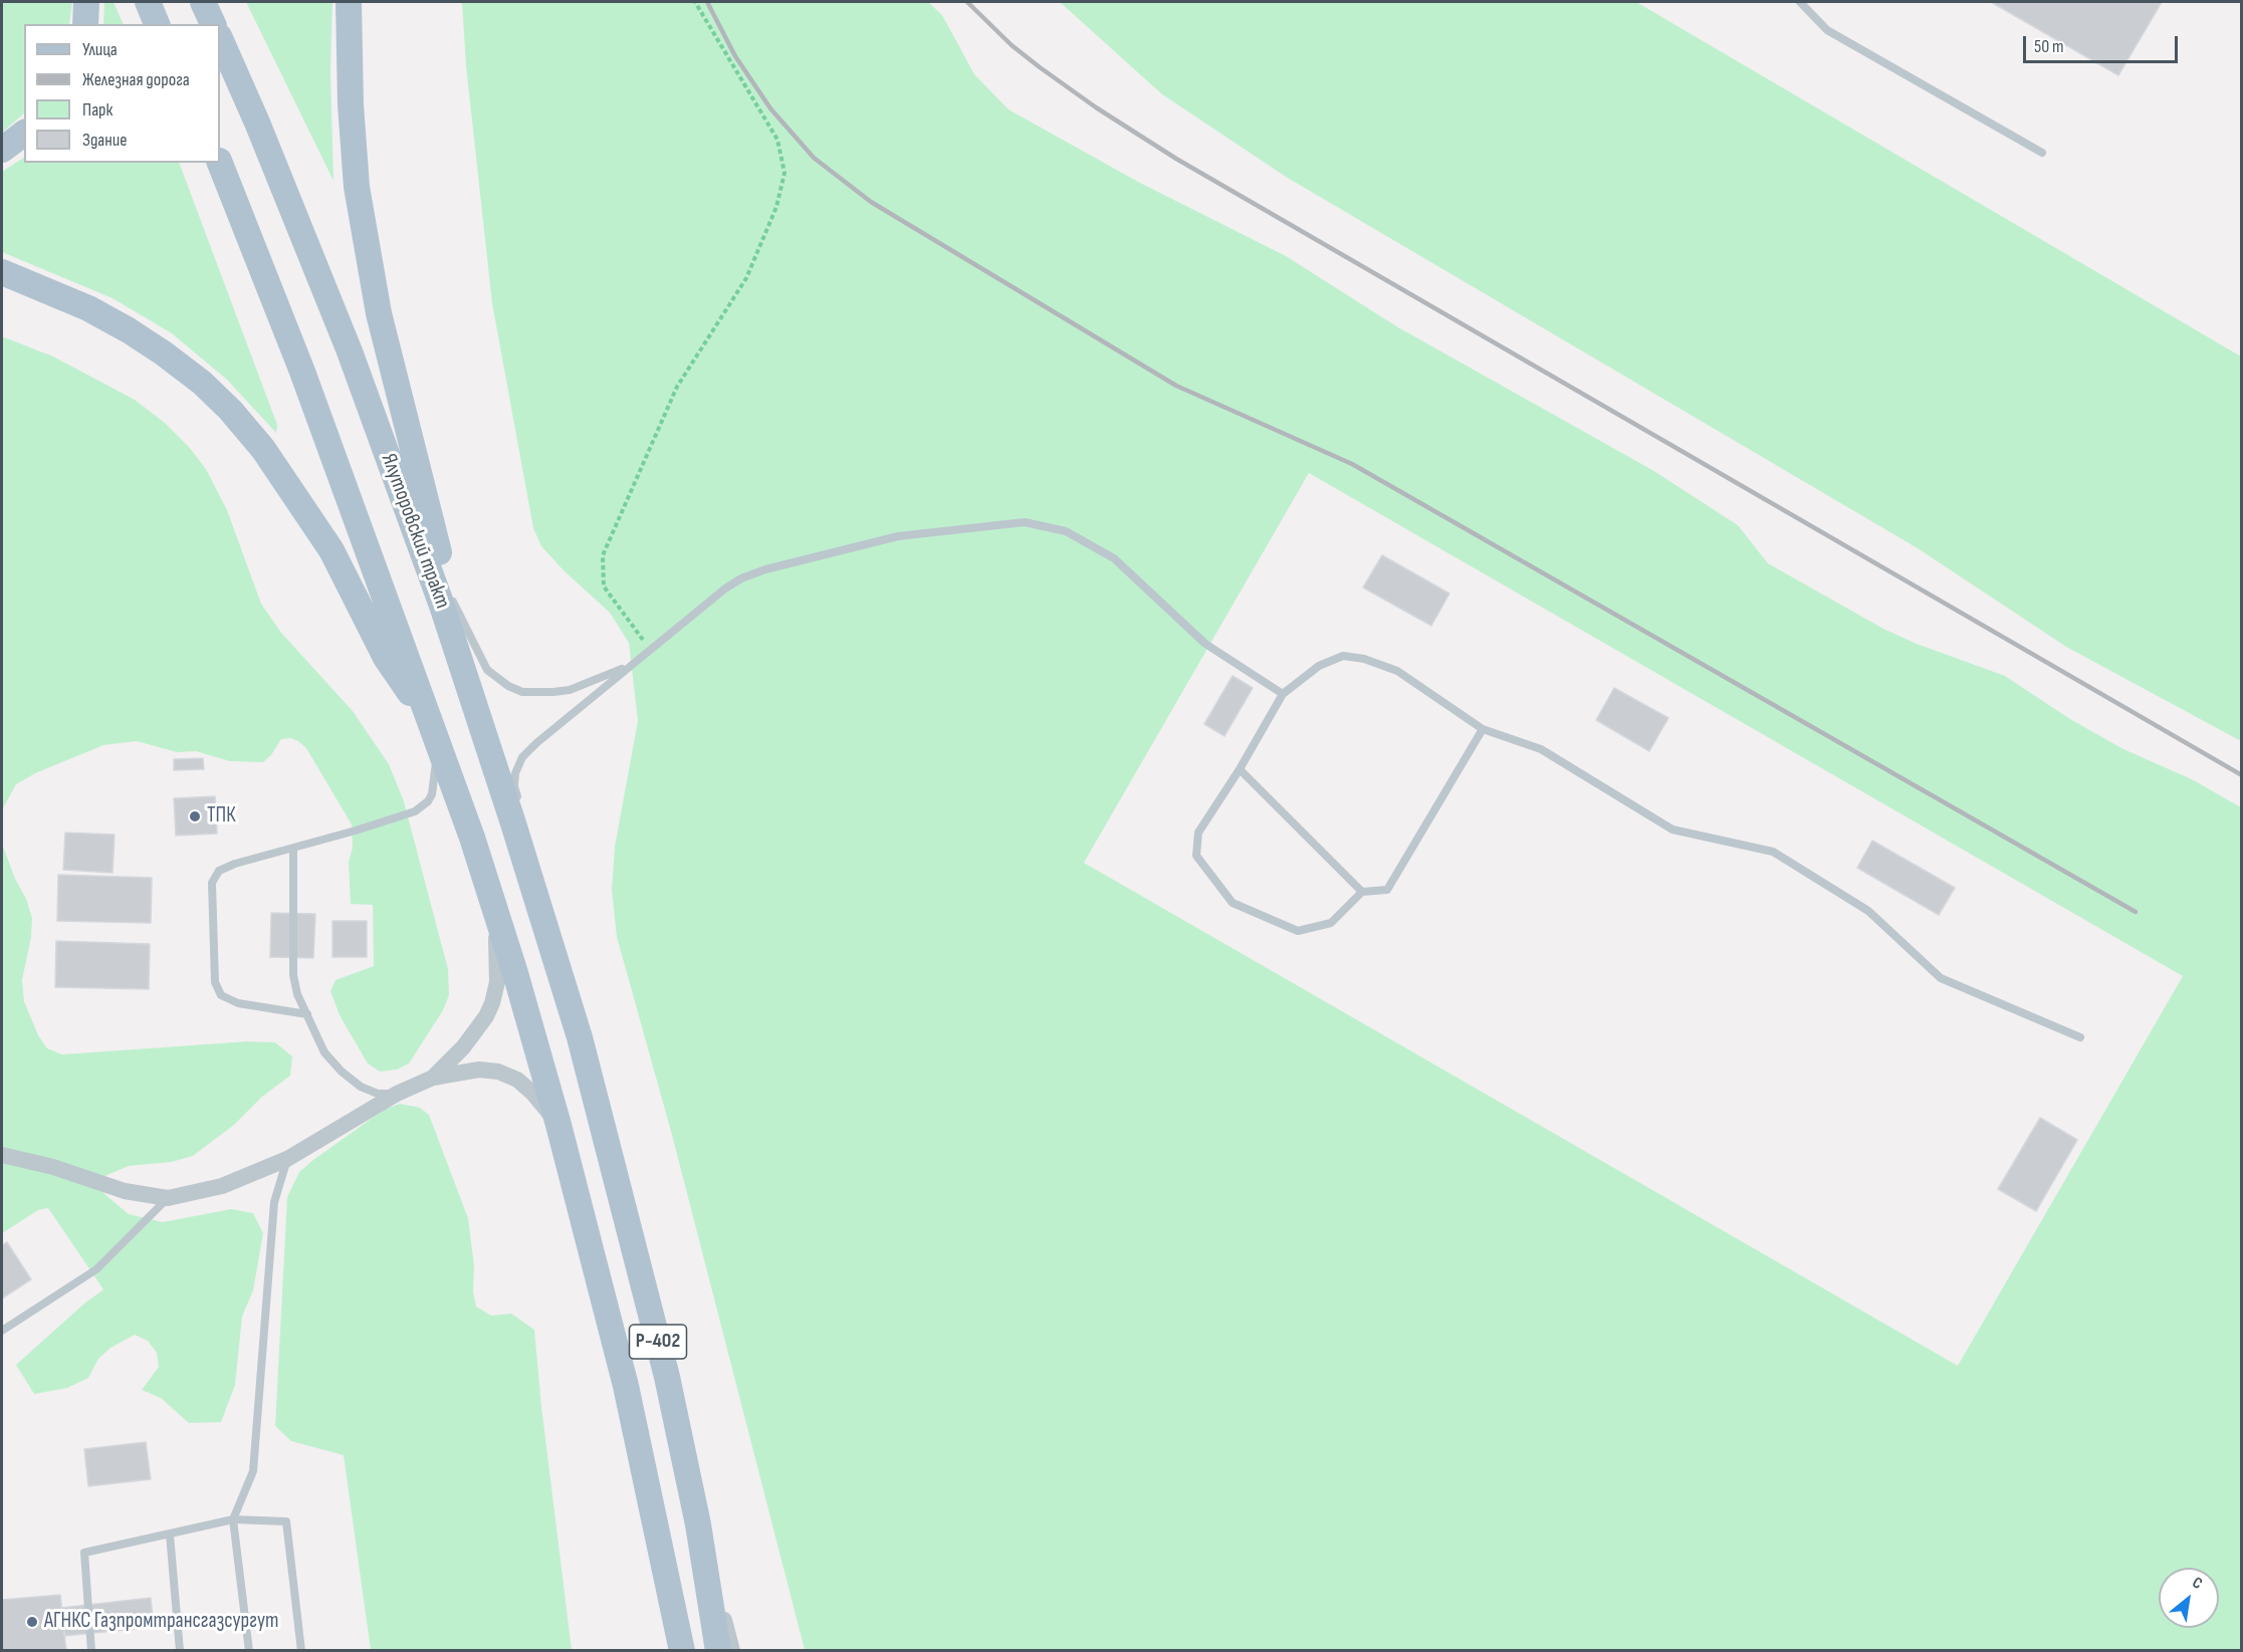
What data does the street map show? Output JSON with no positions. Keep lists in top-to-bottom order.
{
  "streets": {
    "main road": ["Ялуторовский тракт", "Р-402"]
  },
  "crossings": [
    ["Ялуторовский тракт", "Р-402"]
  ],
  "places": ["ТПК", "АГНКС Газпромтрансгазсургут"],
  "legend": [
    "Улица",
    "Железная дорога",
    "Парк",
    "Здание"
  ],
  "scale_bar": "50 m",
  "north": "top right"
}
